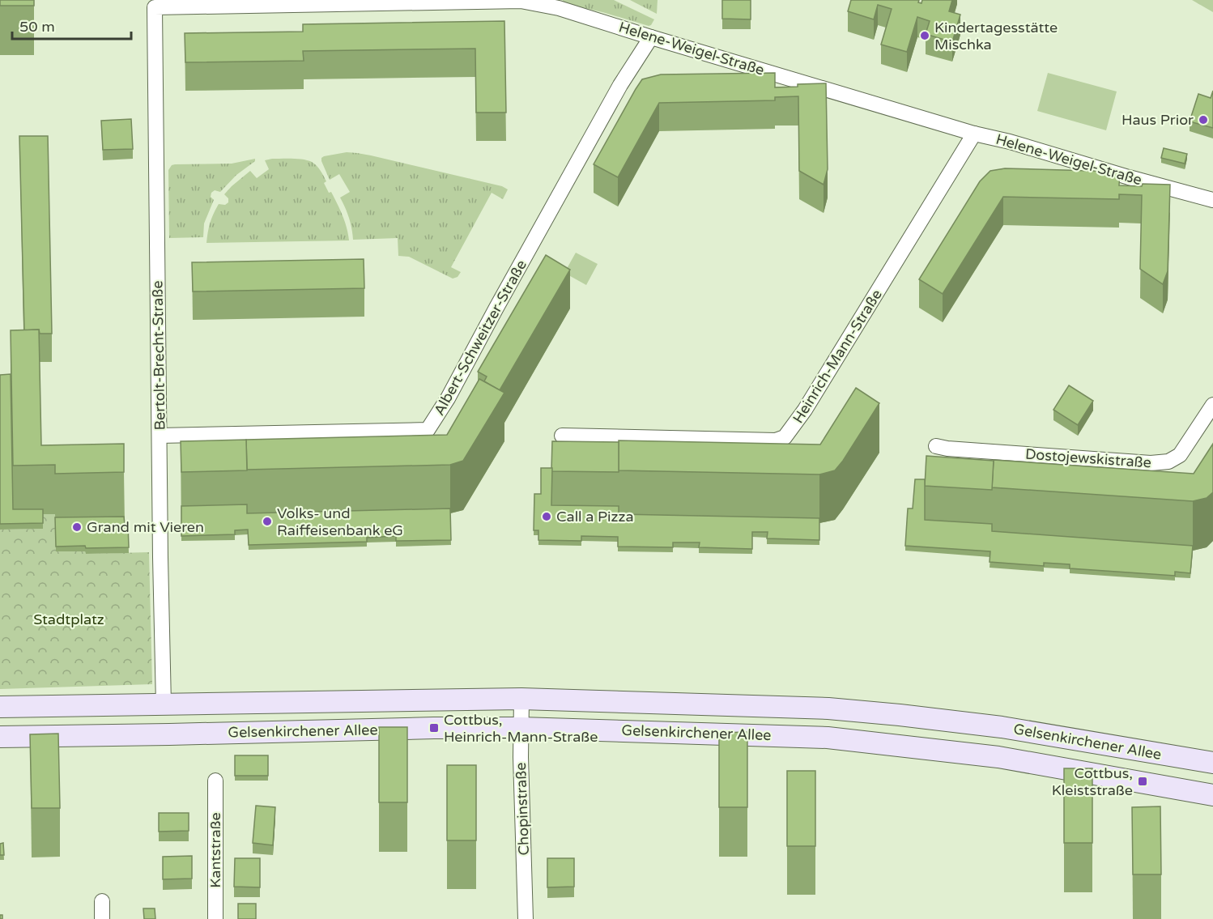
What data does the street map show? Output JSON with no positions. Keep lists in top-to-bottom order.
{
  "streets": {
    "main road": ["Gelsenkirchener Allee"],
    "street": [
      "Helene-Weigel-Straße",
      "Albert-Schweitzer-Straße",
      "Bertolt-Brecht-Straße",
      "Heinrich-Mann-Straße",
      "Dostojewskistraße",
      "Chopinstraße",
      "Kantstraße"
    ]
  },
  "crossings": [
    ["Helene-Weigel-Straße", "Albert-Schweitzer-Straße"],
    ["Helene-Weigel-Straße", "Bertolt-Brecht-Straße"],
    ["Helene-Weigel-Straße", "Heinrich-Mann-Straße"],
    ["Albert-Schweitzer-Straße", "Bertolt-Brecht-Straße"],
    ["Bertolt-Brecht-Straße", "Gelsenkirchener Allee"],
    ["Gelsenkirchener Allee", "Chopinstraße"]
  ],
  "parks": ["Stadtplatz"],
  "places": {
    "other": [
      "Kindertagesstätte Mischka",
      "Haus Prior",
      "Call a Pizza",
      "Volks- und Raiffeisenbank eG",
      "Grand mit Vieren"
    ],
    "transit": ["Cottbus, Heinrich-Mann-Straße", "Cottbus, Kleiststraße"]
  },
  "scale_bar": "50 m"
}
